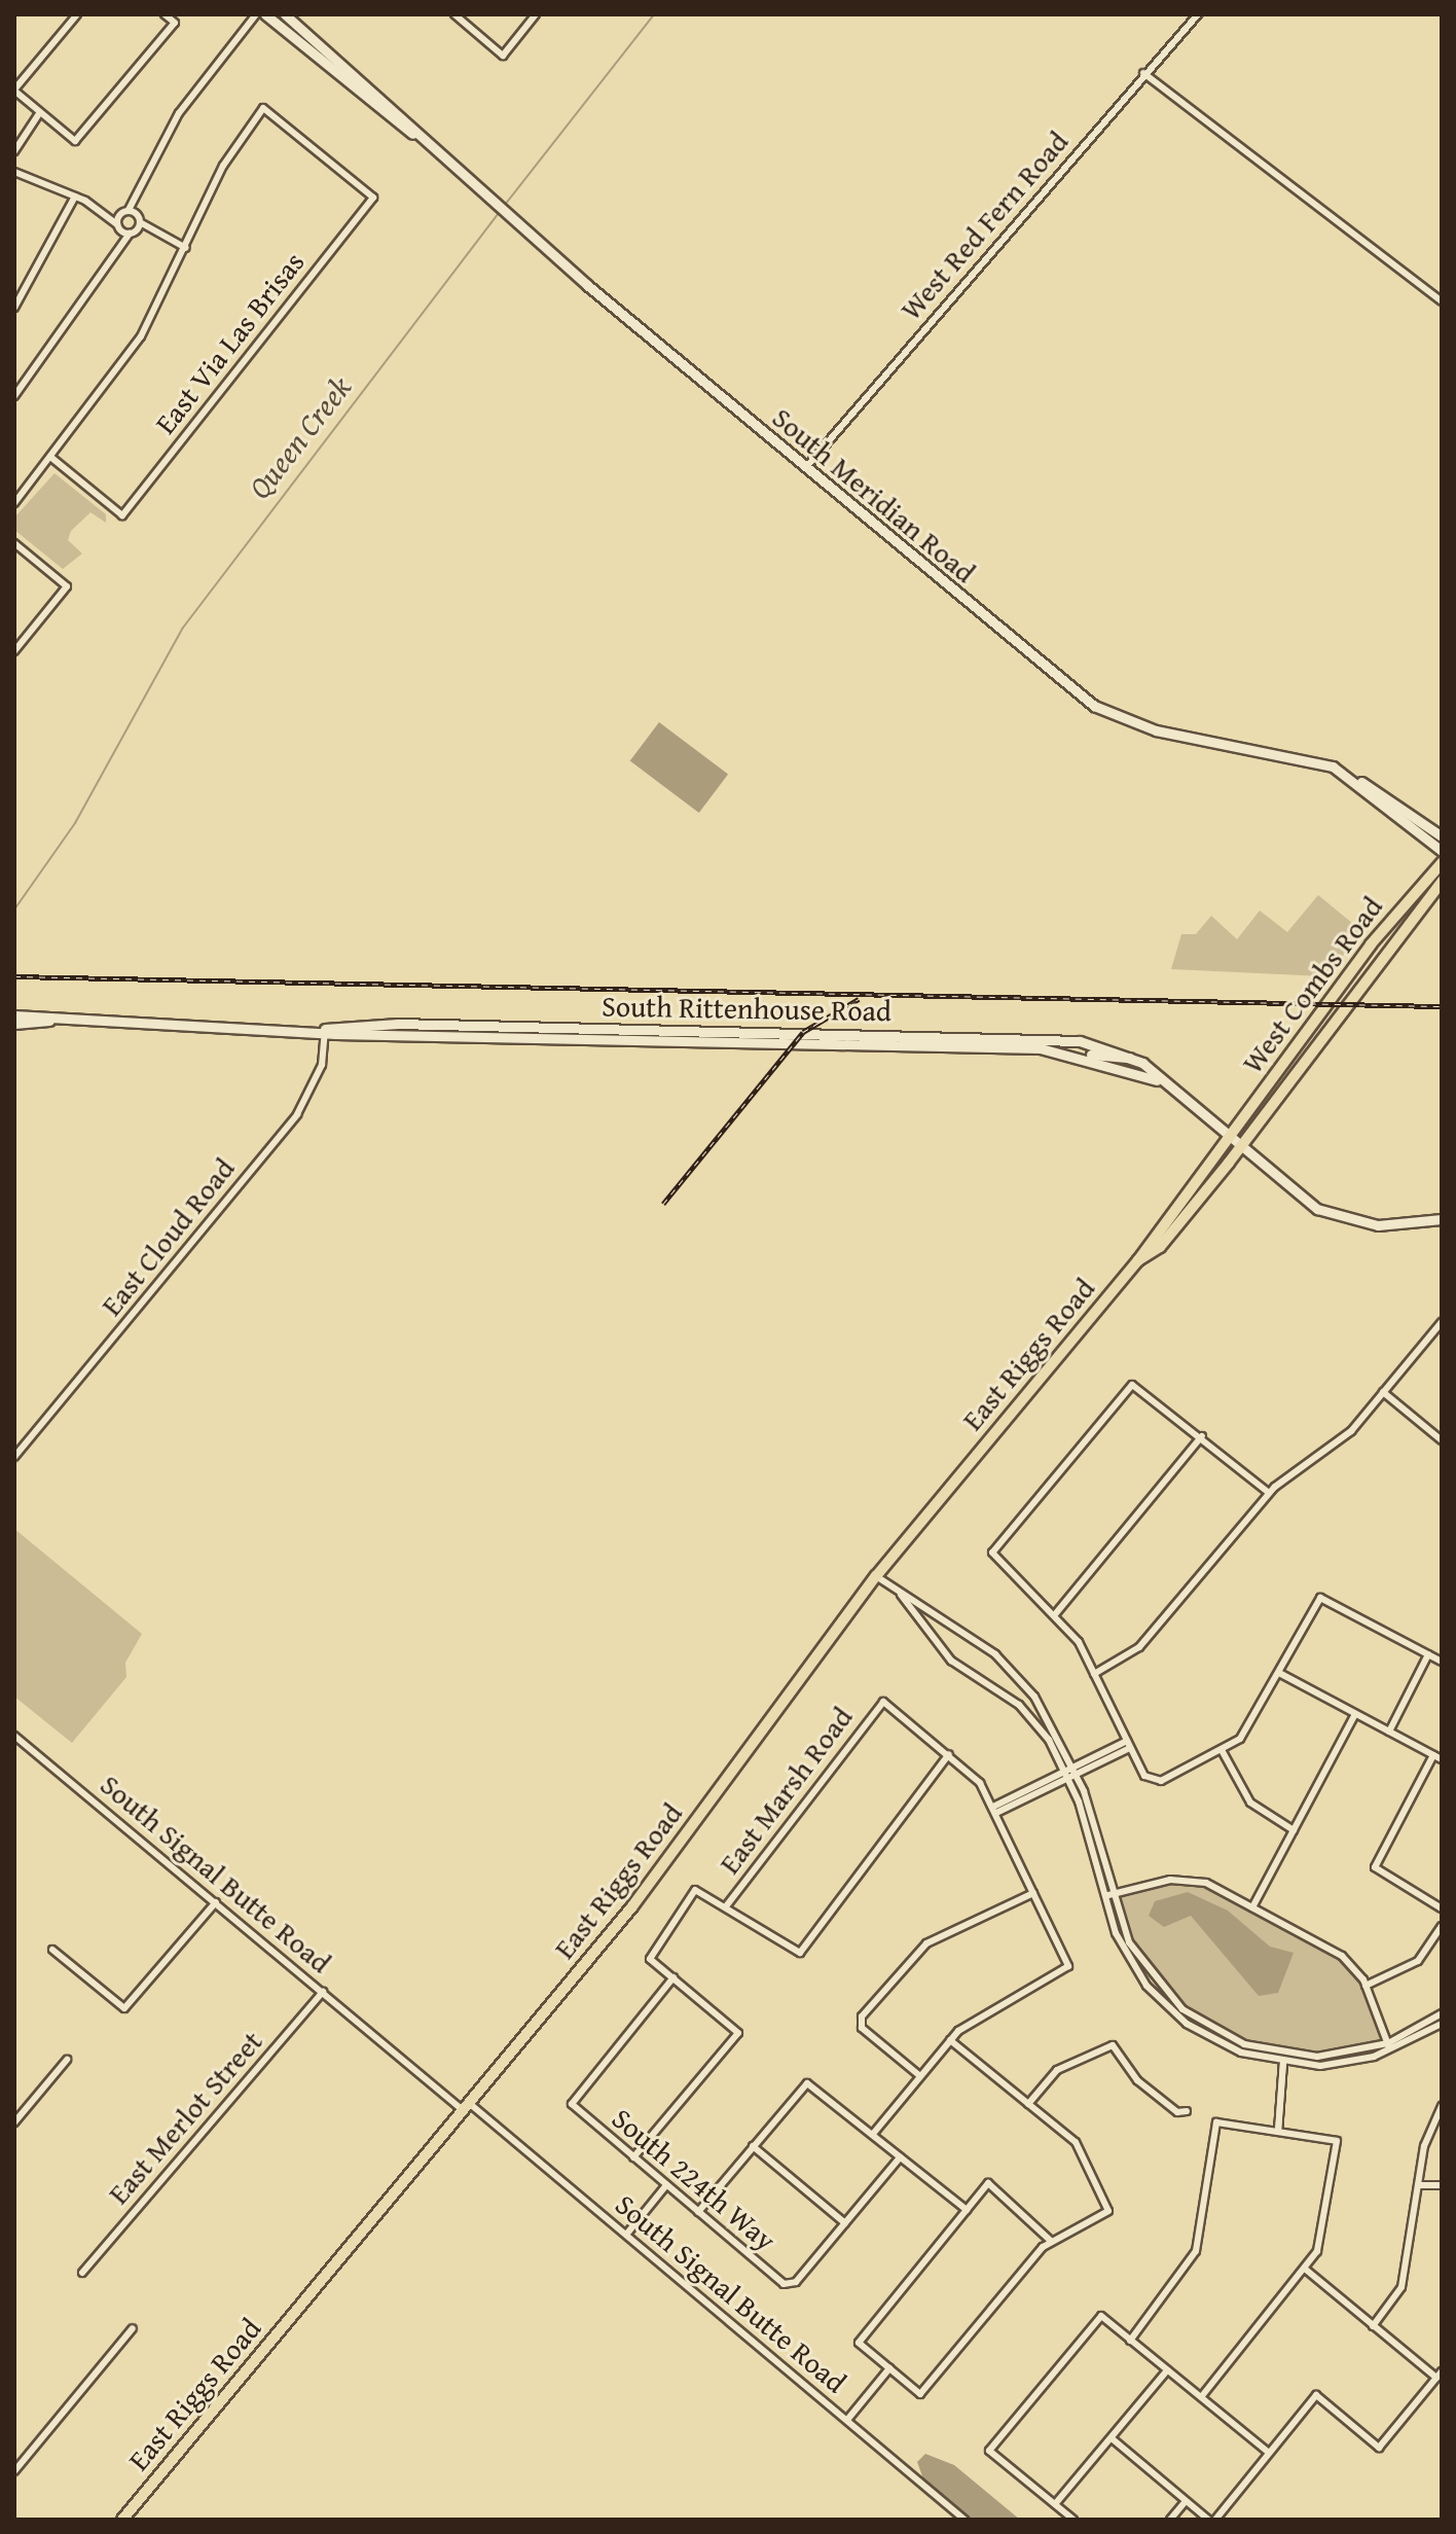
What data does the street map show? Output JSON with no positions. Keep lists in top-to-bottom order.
{
  "streets": {
    "main road": [
      "South Meridian Road",
      "West Combs Road",
      "South Rittenhouse Road",
      "East Riggs Road"
    ],
    "street": [
      "West Red Fern Road",
      "East Via Las Brisas",
      "East Cloud Road",
      "East Marsh Road",
      "South Signal Butte Road",
      "East Merlot Street",
      "South 224th Way"
    ]
  },
  "crossings": [
    ["West Red Fern Road", "South Meridian Road"],
    ["West Combs Road", "South Rittenhouse Road"],
    ["West Combs Road", "East Riggs Road"],
    ["South Rittenhouse Road", "East Cloud Road"],
    ["South Rittenhouse Road", "East Riggs Road"],
    ["East Riggs Road", "South Signal Butte Road"],
    ["East Marsh Road", "South 224th Way"],
    ["South Signal Butte Road", "East Merlot Street"]
  ],
  "water": ["Queen Creek"]
}
